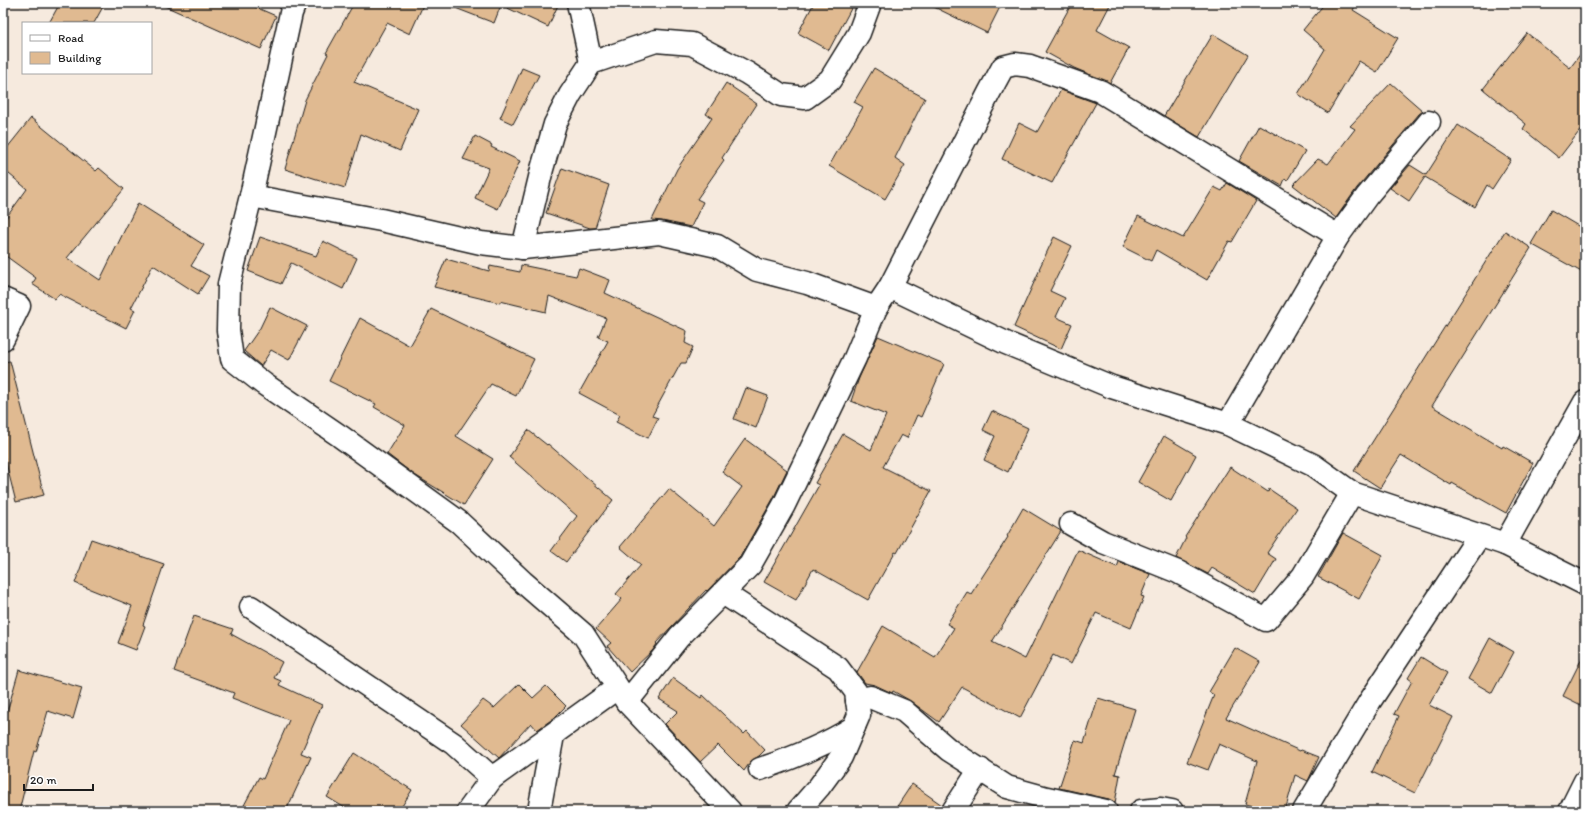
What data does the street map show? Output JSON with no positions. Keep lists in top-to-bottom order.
{
  "legend": ["Road", "Building"],
  "scale_bar": "20 m"
}
